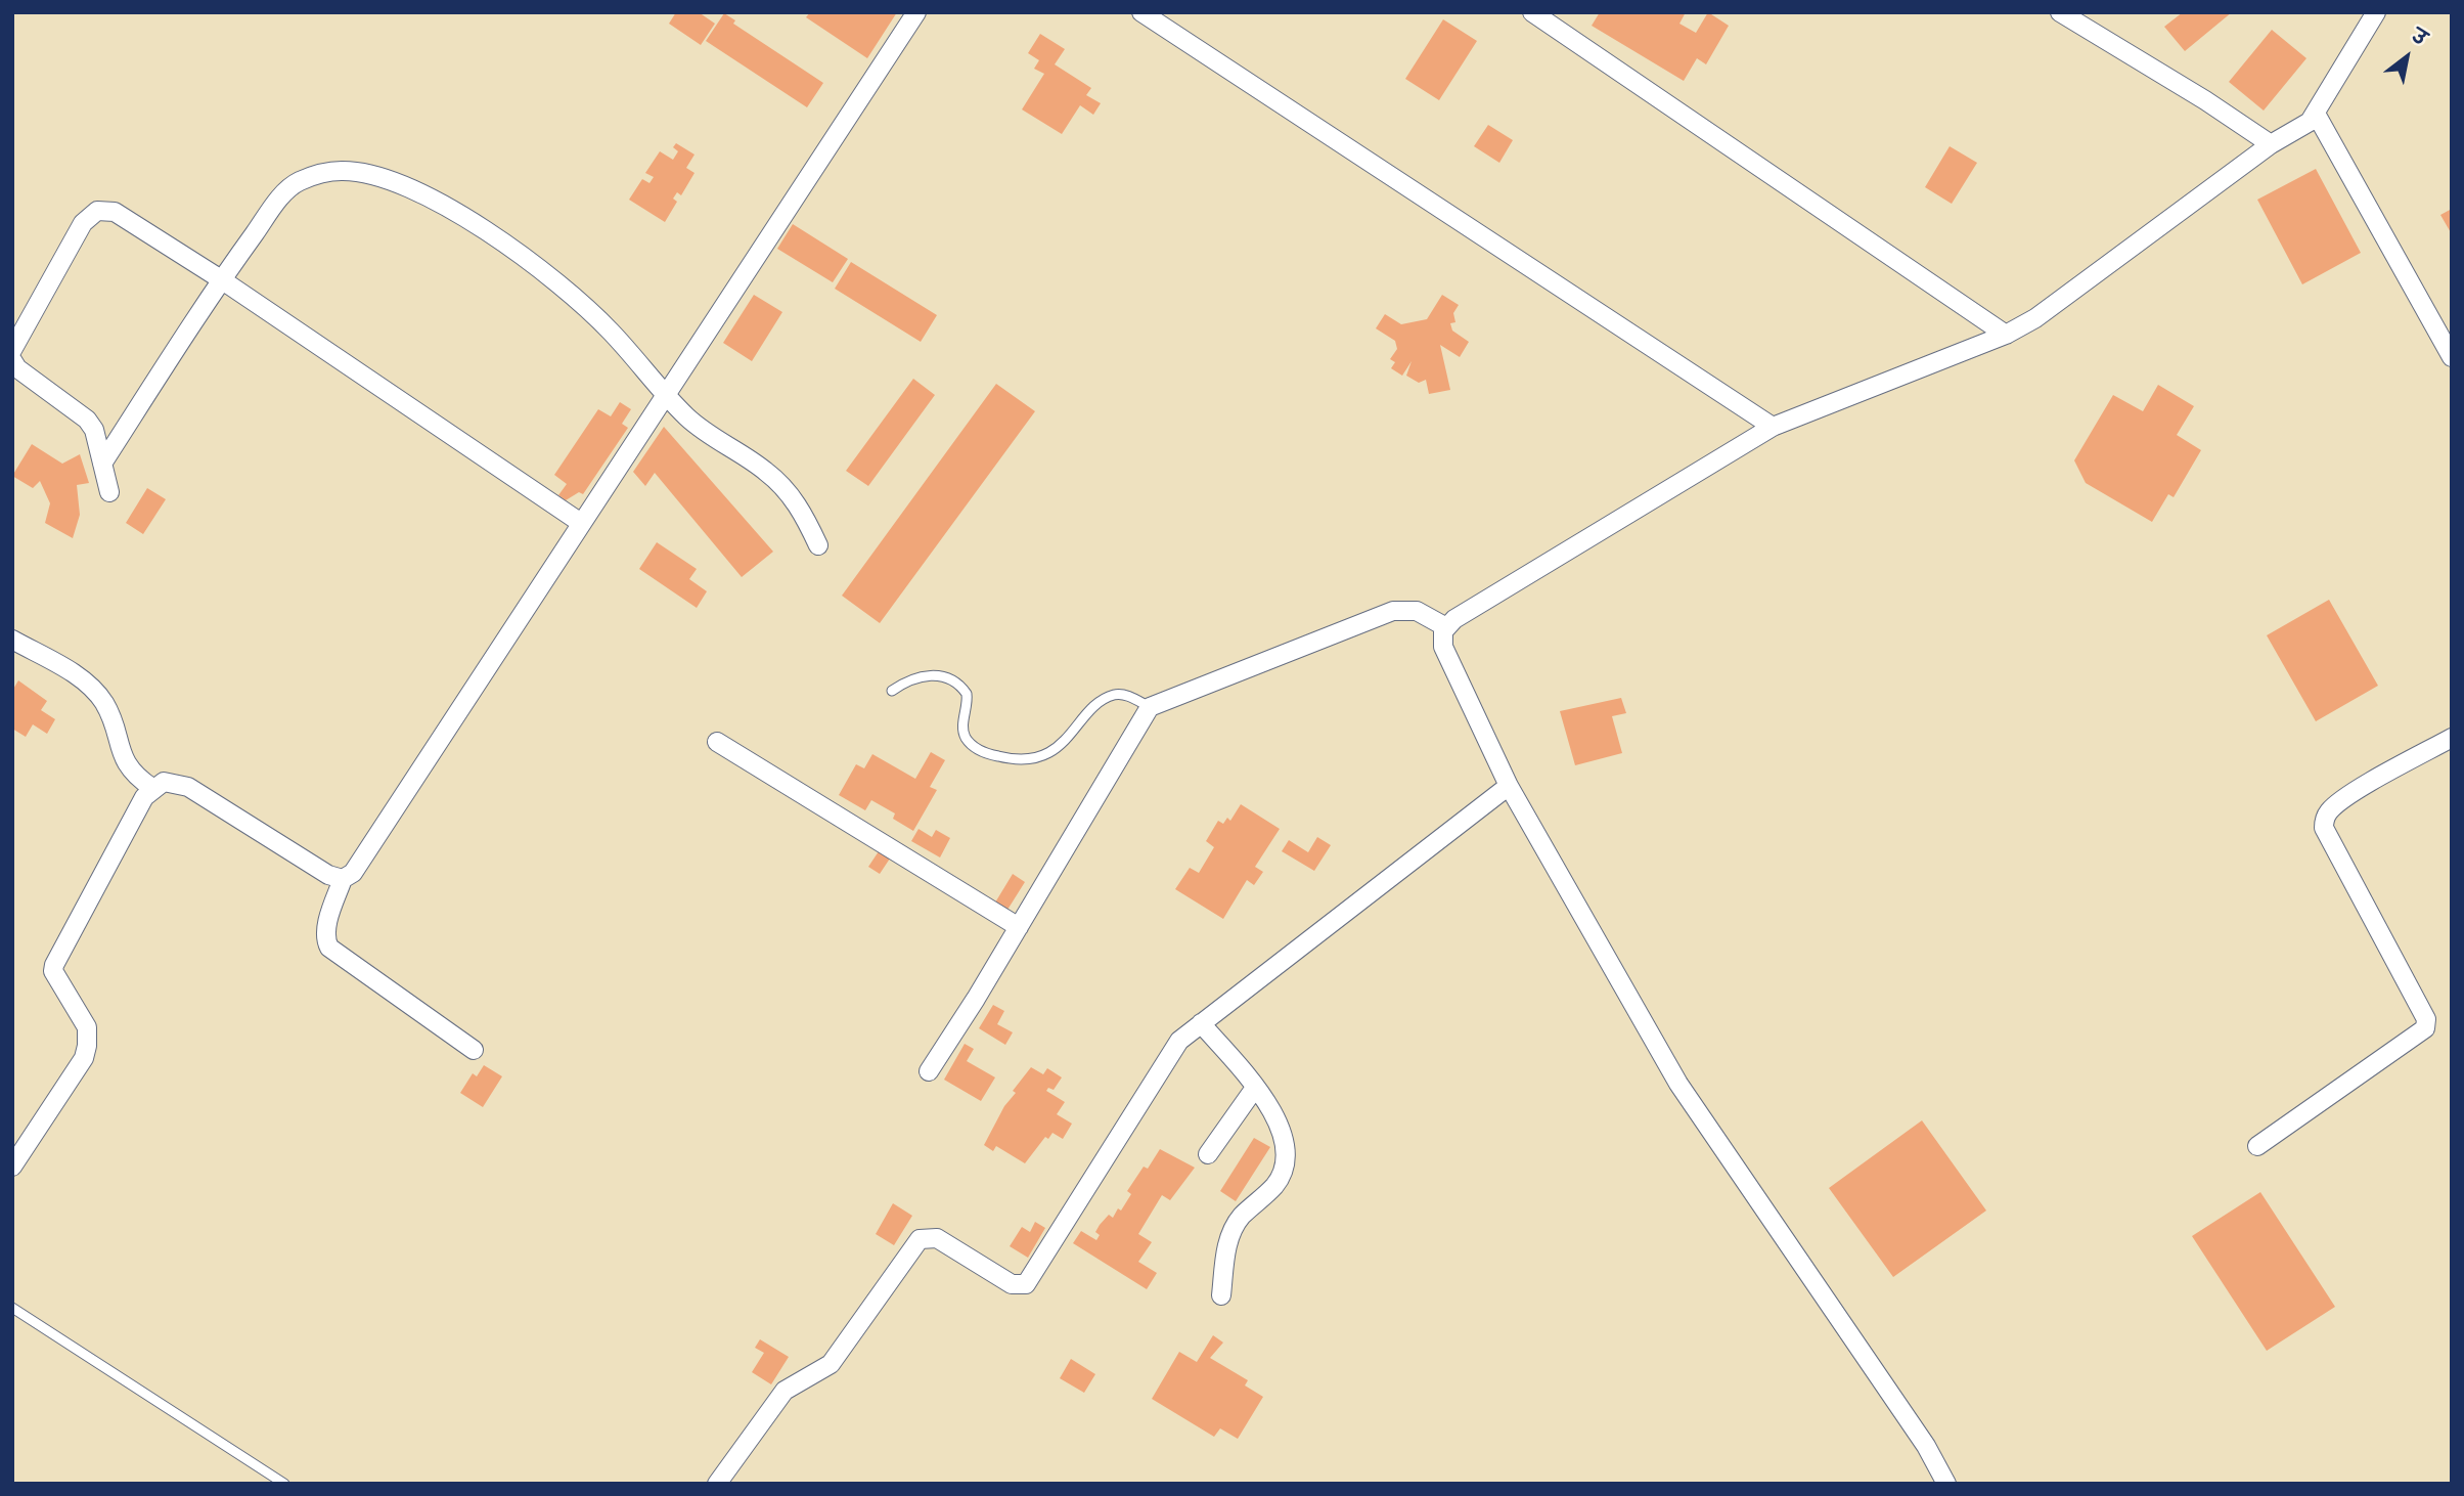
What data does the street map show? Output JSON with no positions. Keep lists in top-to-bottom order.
{
  "north": "top right"
}
